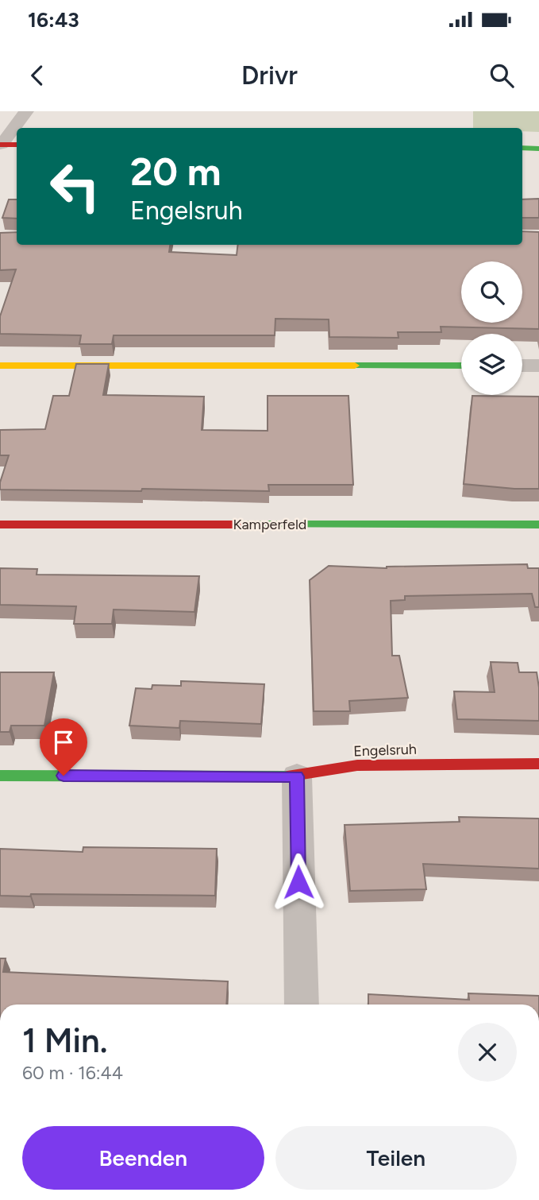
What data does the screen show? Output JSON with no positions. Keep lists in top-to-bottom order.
{
  "streets": {
    "street": ["Kamperfeld", "Engelsruh"]
  },
  "page": {
    "status": "16:43",
    "header": "Drivr",
    "turn": ["20 m", "Engelsruh"],
    "heading": ["1 Min.", "60 m · 16:44"],
    "buttons": ["Beenden", "Teilen"]
  }
}
